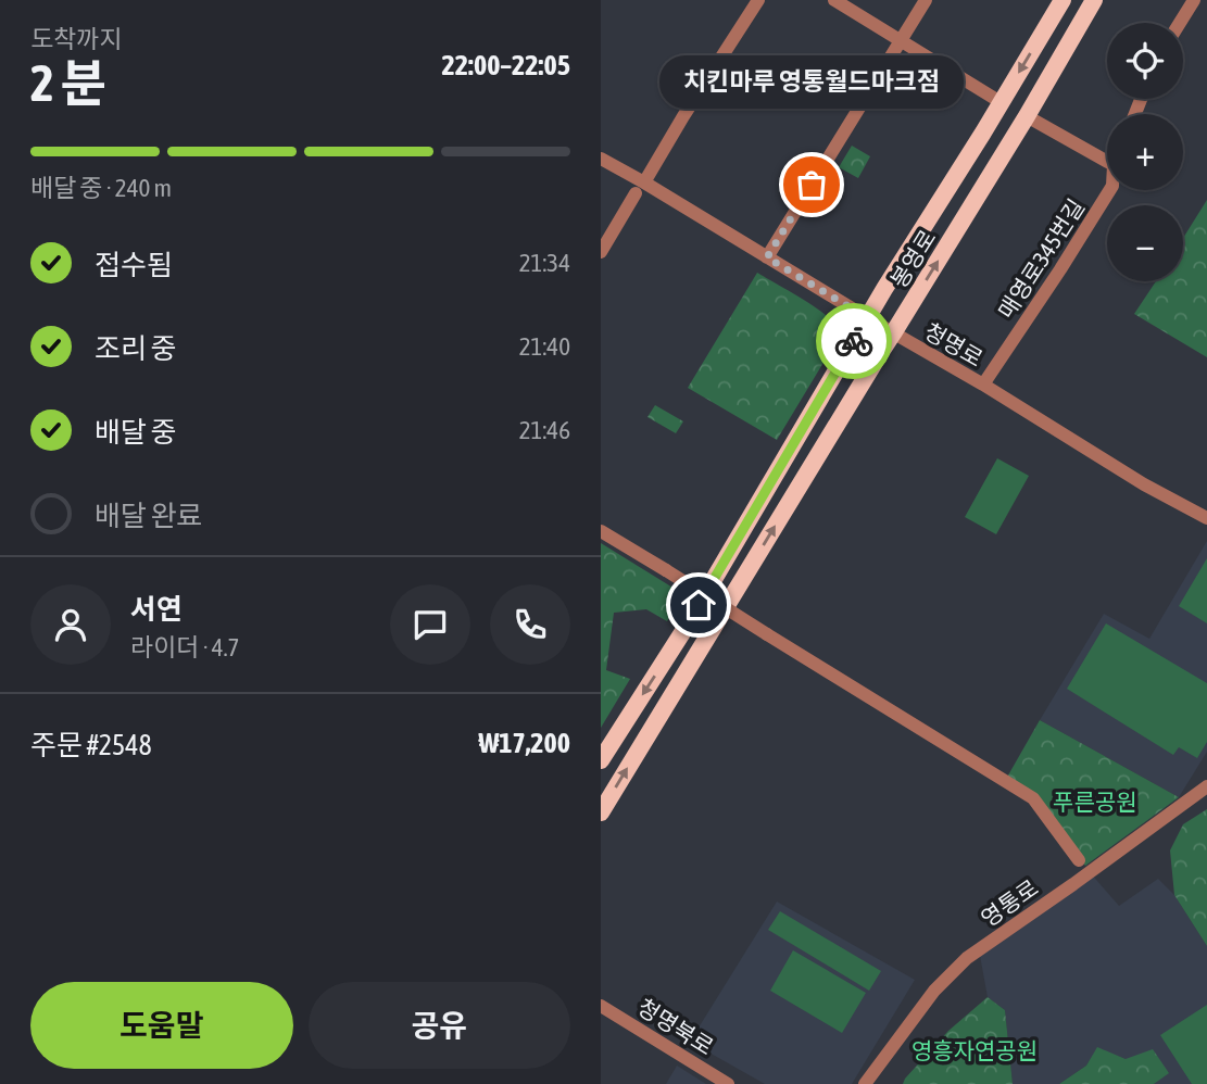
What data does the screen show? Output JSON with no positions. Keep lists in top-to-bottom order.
{
  "streets": {
    "main road": ["봉영로"],
    "street": [
      "매영로345번길",
      "청명로",
      "영통로",
      "청명북로"
    ]
  },
  "crossings": [
    ["봉영로", "청명로"],
    ["매영로345번길", "청명로"]
  ],
  "parks": ["푸른공원", "영흥자연공원"],
  "places": ["치킨마루 영통월드마크점"],
  "page": {
    "heading": ["2 분", "도착까지", "22:00–22:05"],
    "panel": [
      "서연",
      "라이더 · 4.7",
      "주문 #2548",
      "₩17,200"
    ],
    "map_buttons": ["+", "−"],
    "bubble": "치킨마루 영통월드마크점",
    "bar": "배달 중 · 240 m",
    "list": [
      ["접수됨", "21:34"],
      ["조리 중", "21:40"],
      ["배달 중", "21:46"],
      "배달 완료"
    ],
    "buttons": ["도움말", "공유"]
  }
}
